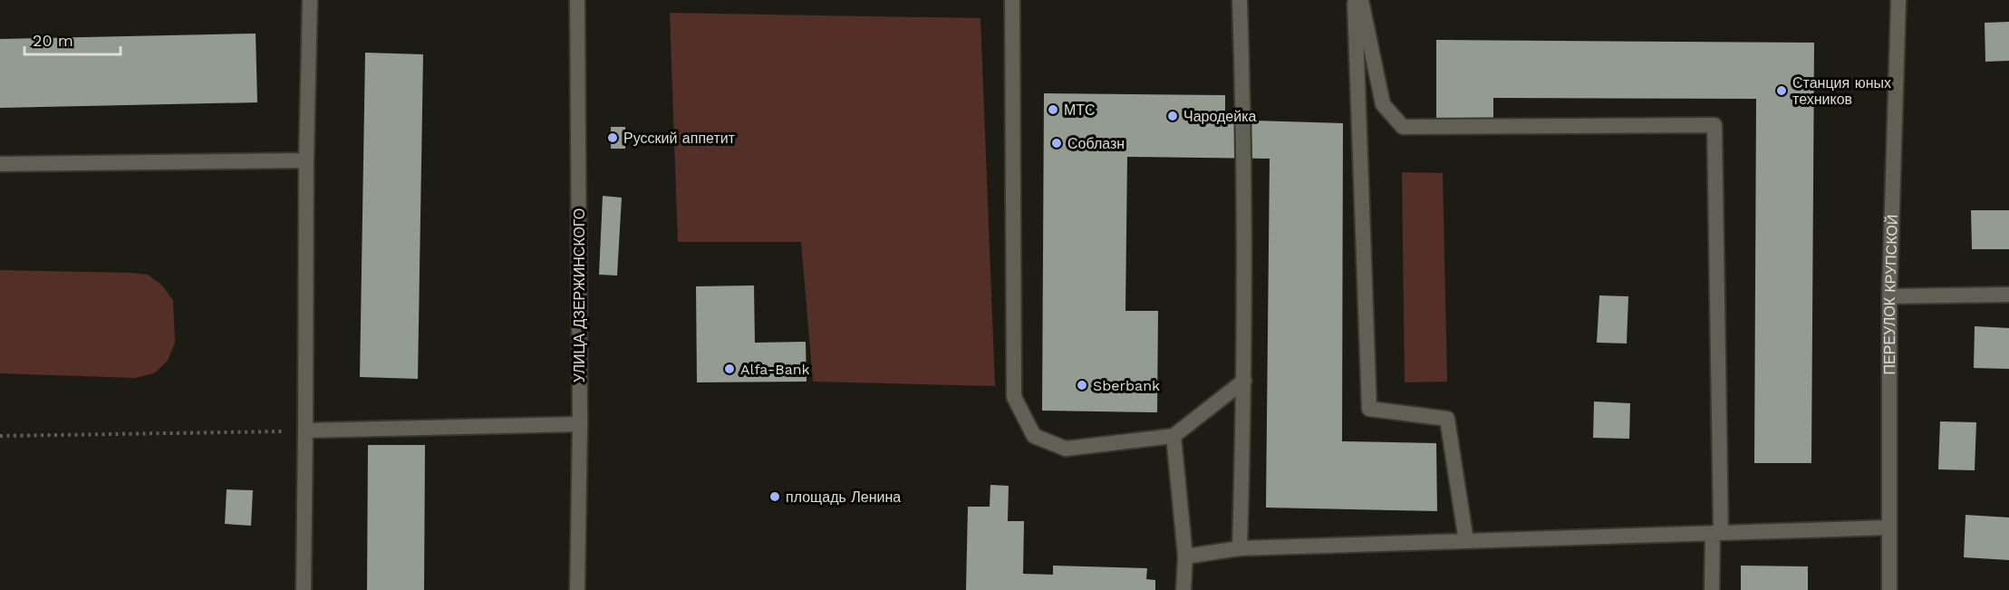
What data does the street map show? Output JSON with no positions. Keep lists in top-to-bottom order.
{
  "streets": {
    "street": ["ПЕРЕУЛОК КРУПСКОЙ", "УЛИЦА ДЗЕРЖИНСКОГО"]
  },
  "places": [
    "Станция юных техников",
    "МТС",
    "Чародейка",
    "Русский аппетит",
    "Соблазн",
    "Alfa-Bank",
    "Sberbank",
    "площадь Ленина"
  ],
  "scale_bar": "20 m"
}
